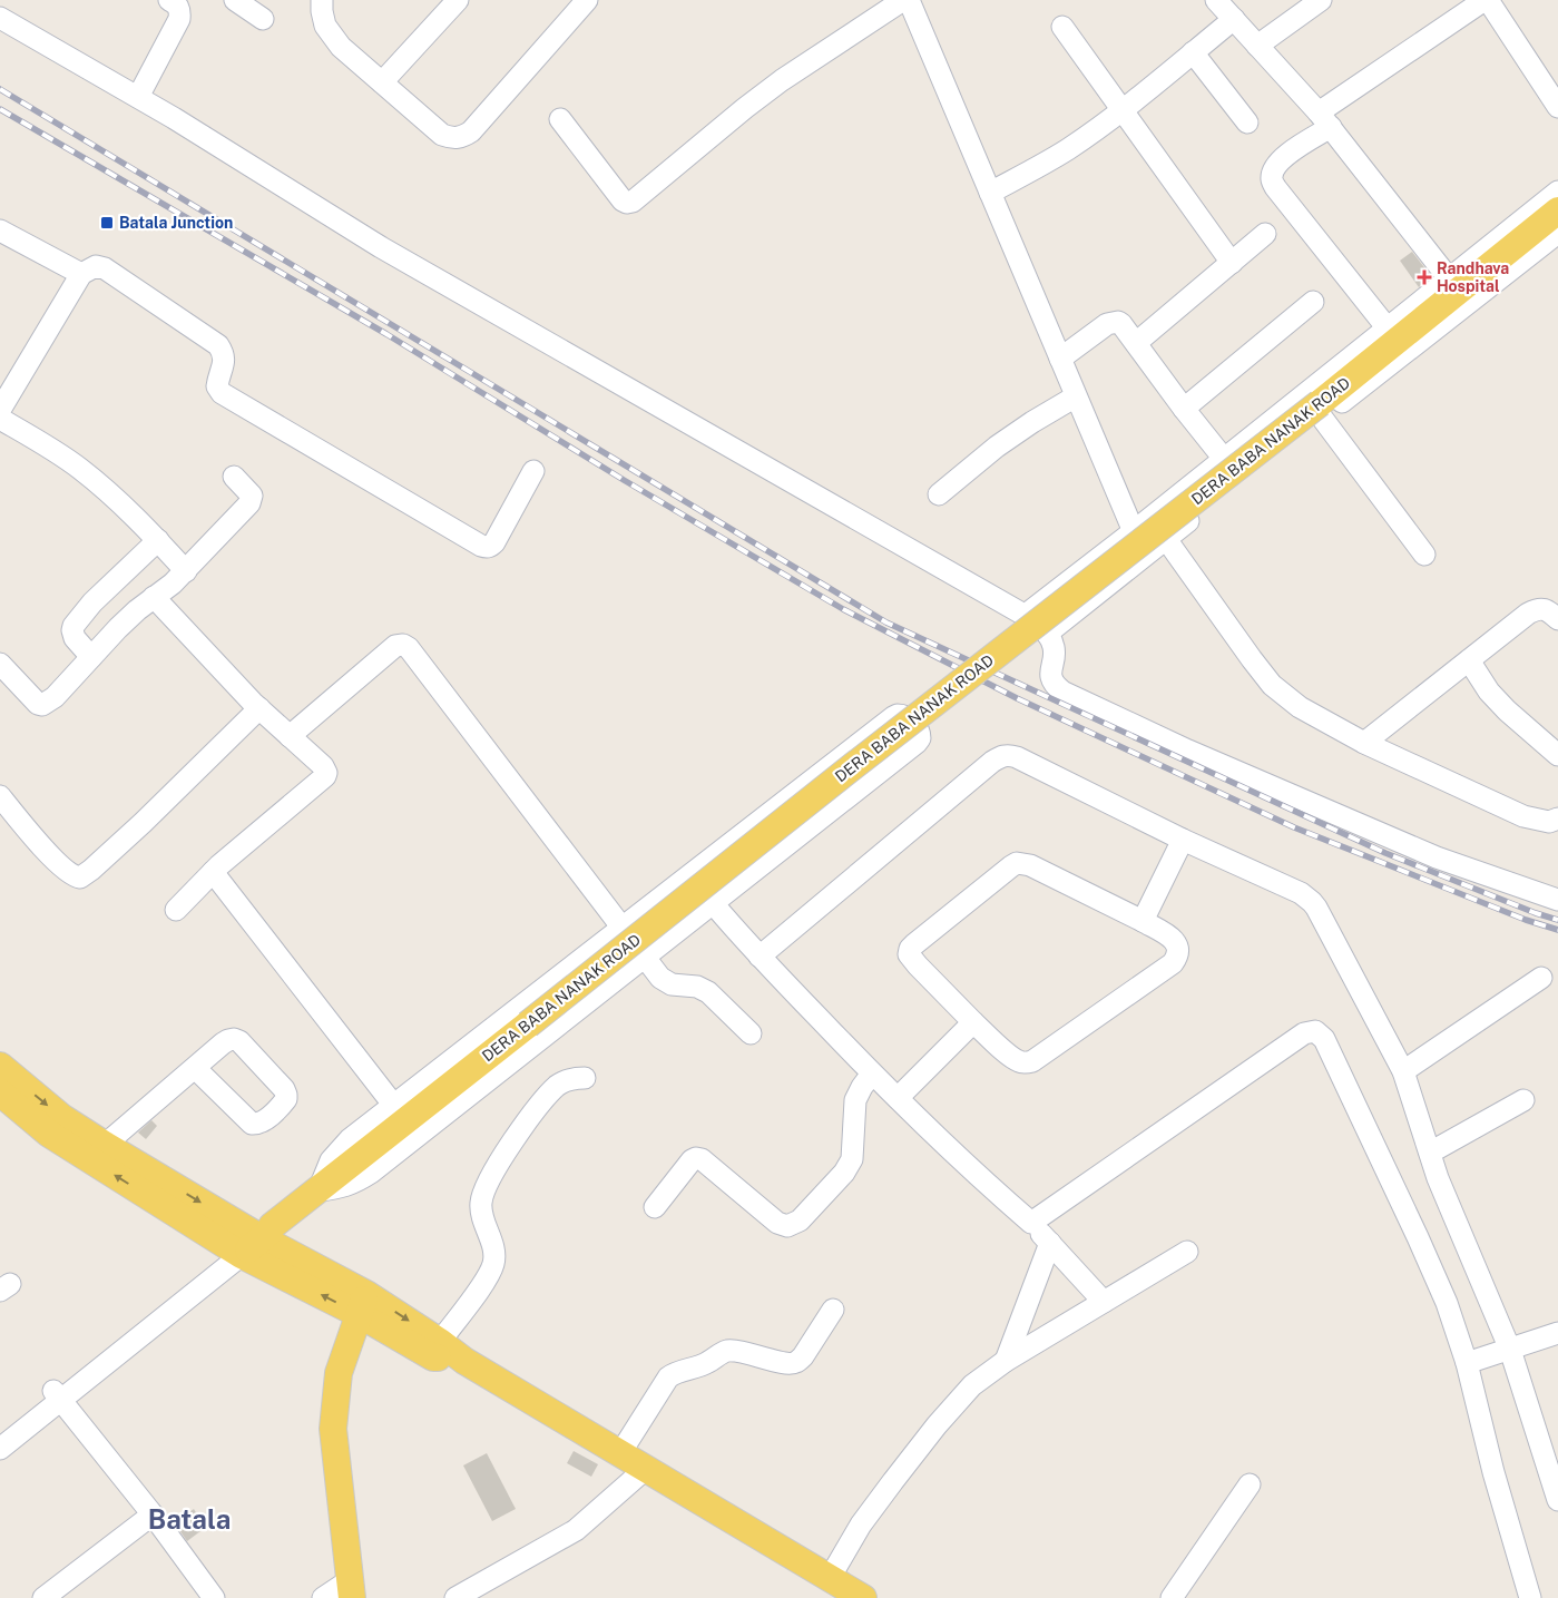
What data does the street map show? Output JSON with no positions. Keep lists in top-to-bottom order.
{
  "streets": {
    "main road": ["DERA BABA NANAK ROAD"]
  },
  "districts": ["Batala"],
  "places": {
    "transit": ["Batala Junction"],
    "health": ["Randhava Hospital"]
  }
}
